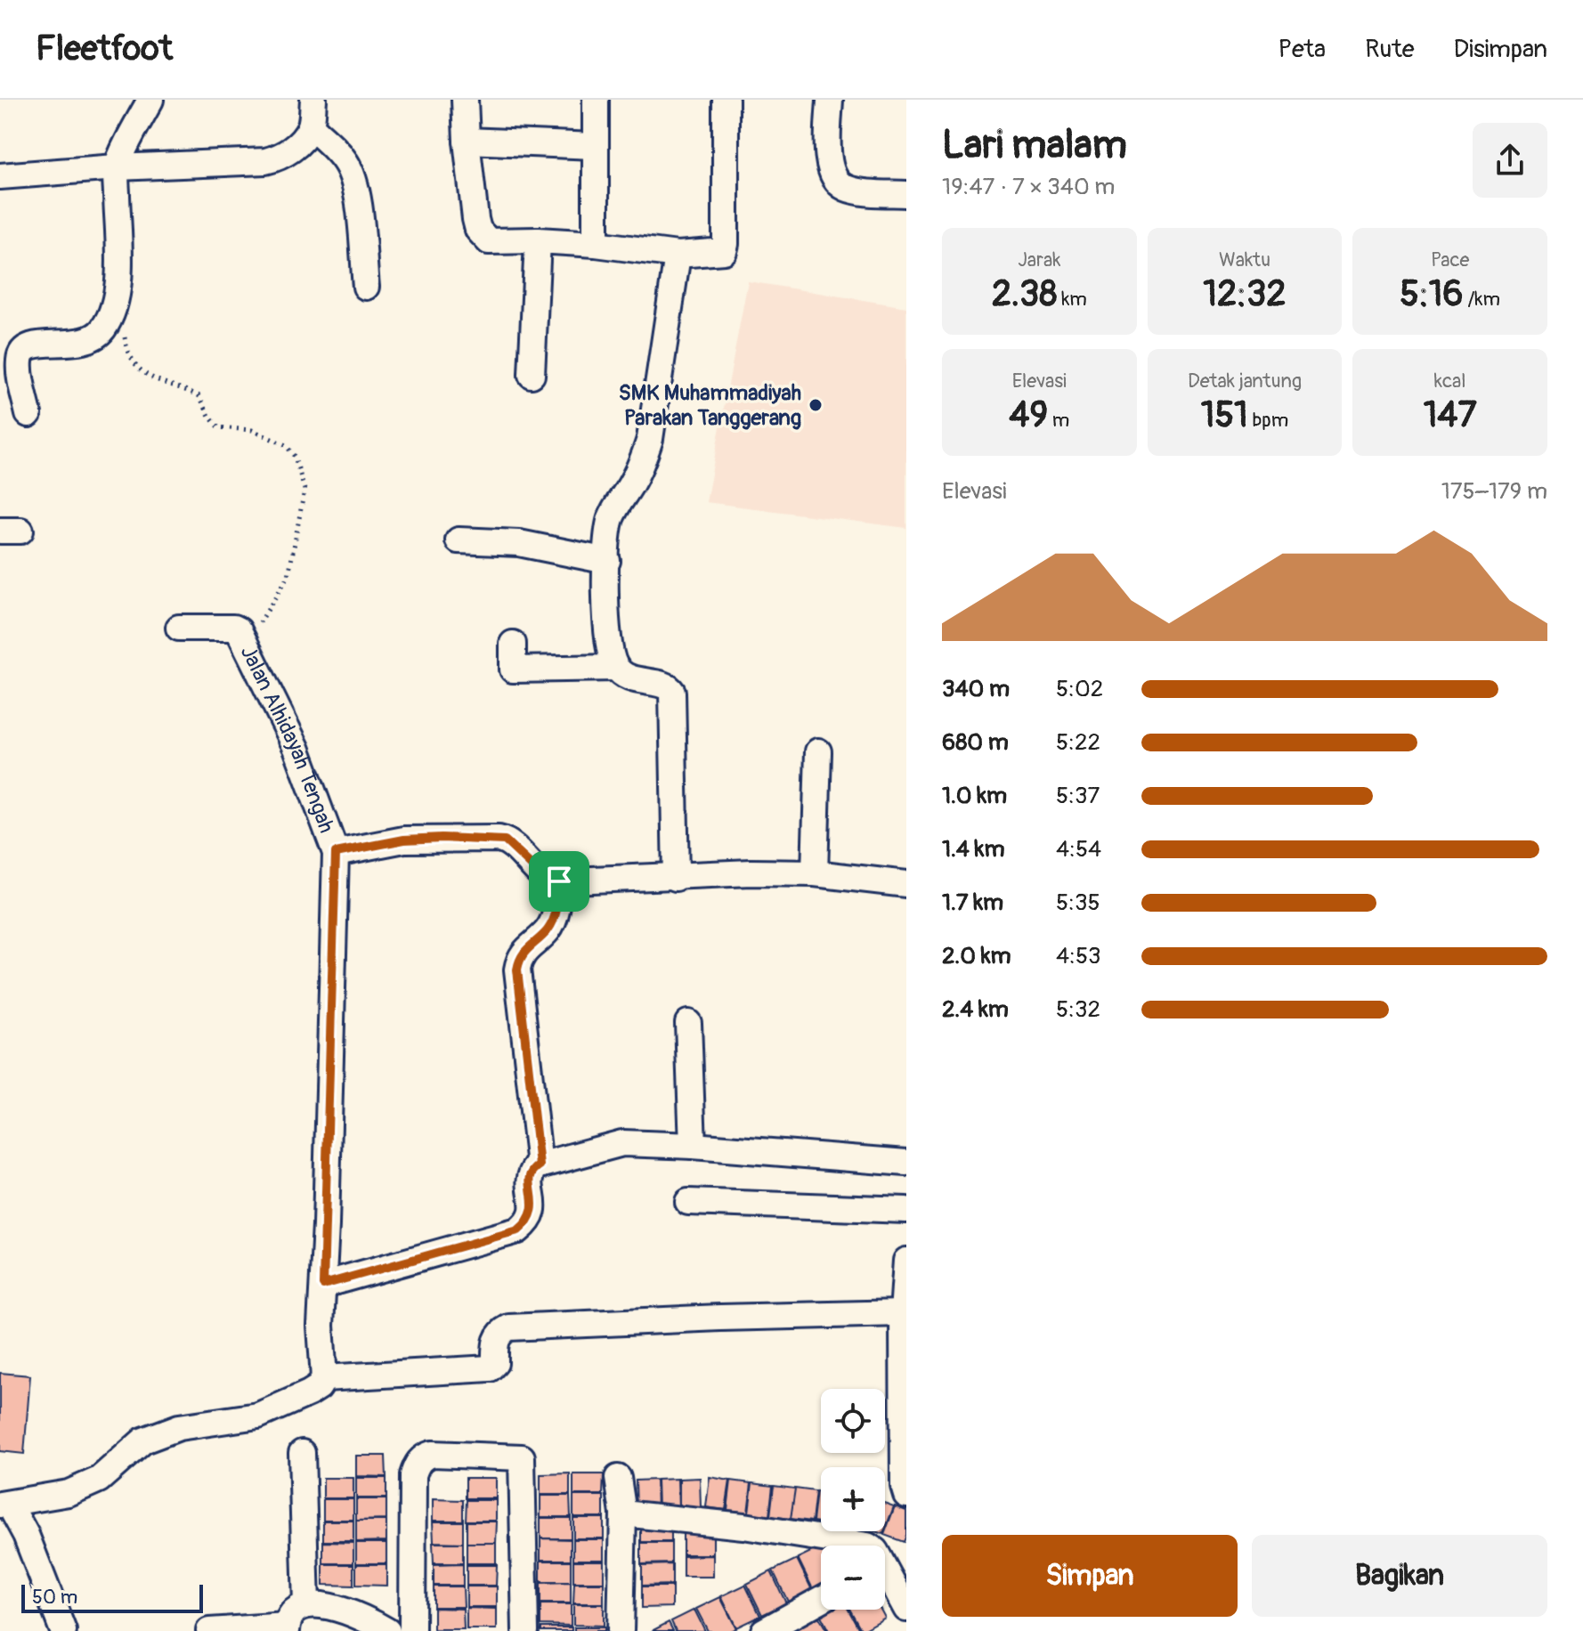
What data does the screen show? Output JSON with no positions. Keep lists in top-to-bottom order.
{
  "streets": {
    "street": ["Jalan Alhidayah Tengah"]
  },
  "places": ["SMK Muhammadiyah Parakan Tanggerang"],
  "scale_bar": "50 m",
  "page": {
    "header": "Fleetfoot",
    "nav": ["Peta", "Rute", "Disimpan"],
    "heading": ["Lari malam", "19:47 · 7 × 340 m"],
    "stats": [
      ["Jarak", "2.38 km"],
      ["Waktu", "12:32"],
      ["Pace", "5:16 /km"],
      ["Elevasi", "49 m"],
      ["Detak jantung", "151 bpm"],
      ["kcal", "147"]
    ],
    "chart": ["Elevasi", "175–179 m"],
    "list": [
      {
        "name": "340 m",
        "note": "5:02"
      },
      {
        "name": "680 m",
        "note": "5:22"
      },
      {
        "name": "1.0 km",
        "note": "5:37"
      },
      {
        "name": "1.4 km",
        "note": "4:54"
      },
      {
        "name": "1.7 km",
        "note": "5:35"
      },
      {
        "name": "2.0 km",
        "note": "4:53"
      },
      {
        "name": "2.4 km",
        "note": "5:32"
      }
    ],
    "map_buttons": ["+", "−"],
    "buttons": ["Simpan", "Bagikan"],
    "scale": "50 m"
  }
}
